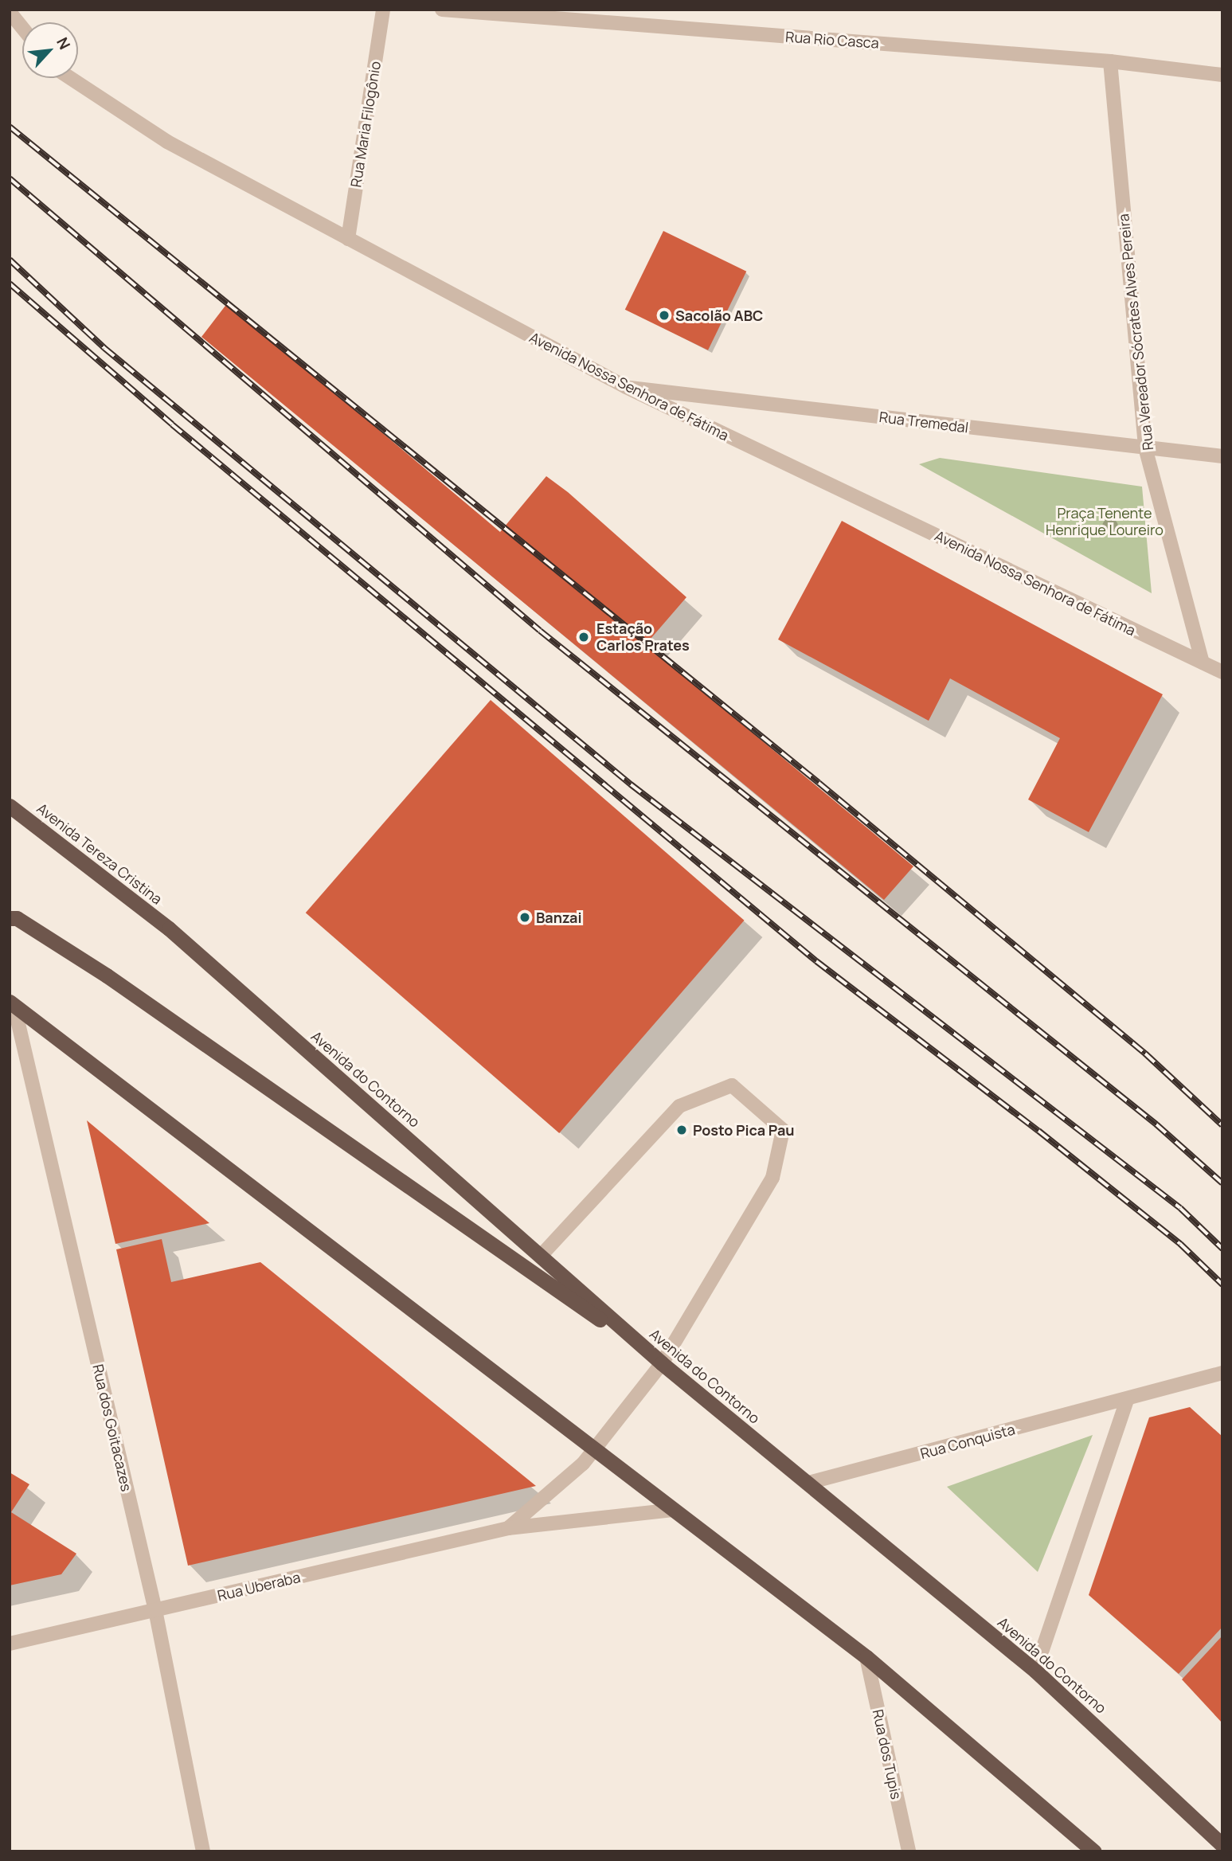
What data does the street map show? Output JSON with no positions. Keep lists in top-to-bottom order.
{
  "streets": {
    "highway": ["Avenida Tereza Cristina", "Avenida do Contorno"],
    "street": [
      "Rua Rio Casca",
      "Rua Maria Filogônio",
      "Rua Vereador Sócrates Alves Pereira",
      "Avenida Nossa Senhora de Fátima",
      "Rua Tremedal",
      "Rua dos Goitacazes",
      "Rua Conquista",
      "Rua Uberaba",
      "Rua dos Tupis"
    ]
  },
  "crossings": [
    ["Rua Rio Casca", "Rua Vereador Sócrates Alves Pereira"],
    ["Rua Maria Filogônio", "Avenida Nossa Senhora de Fátima"],
    ["Rua Vereador Sócrates Alves Pereira", "Avenida Nossa Senhora de Fátima"],
    ["Rua Vereador Sócrates Alves Pereira", "Rua Tremedal"],
    ["Avenida Nossa Senhora de Fátima", "Rua Tremedal"],
    ["Avenida Tereza Cristina", "Avenida do Contorno"],
    ["Avenida do Contorno", "Rua Conquista"],
    ["Avenida do Contorno", "Rua Uberaba"],
    ["Rua dos Goitacazes", "Rua Uberaba"]
  ],
  "parks": ["Praça Tenente Henrique Loureiro"],
  "places": [
    "Sacolão ABC",
    "Estação Carlos Prates",
    "Banzai",
    "Posto Pica Pau"
  ],
  "north": "top right"
}
